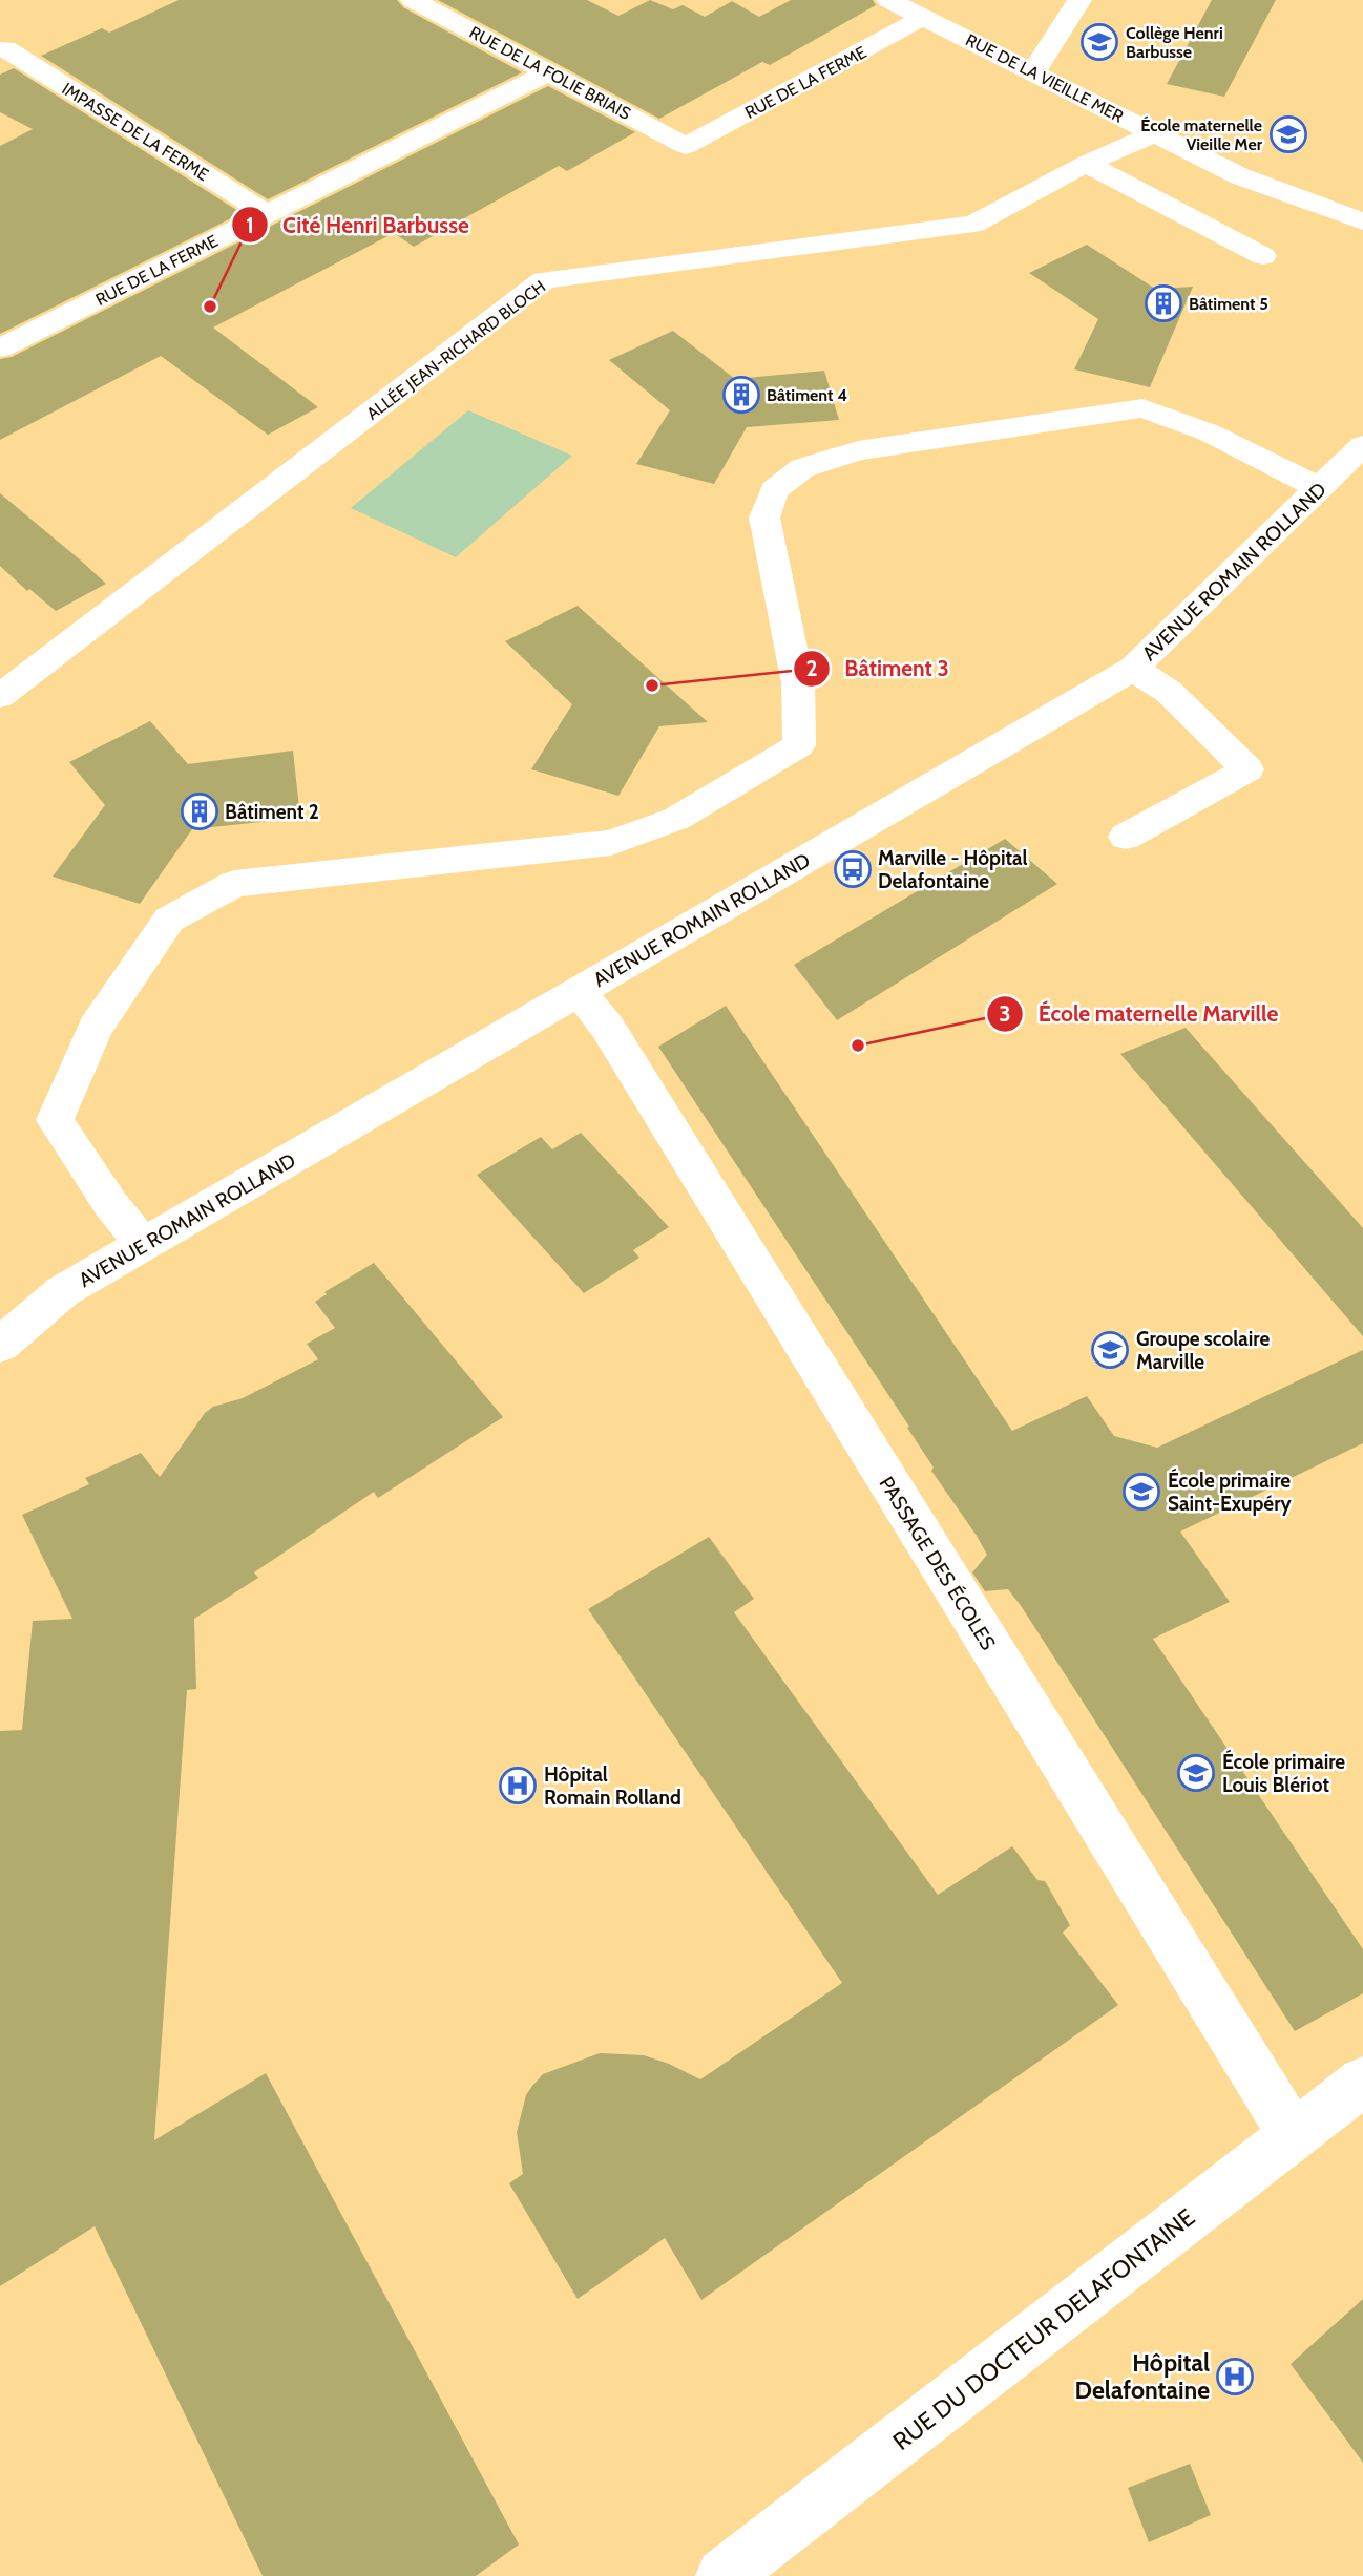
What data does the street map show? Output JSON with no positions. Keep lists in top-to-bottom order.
{
  "streets": {
    "street": [
      "RUE DE LA FOLIE BRIAIS",
      "RUE DE LA VIEILLE MER",
      "RUE DE LA FERME",
      "IMPASSE DE LA FERME",
      "ALLÉE JEAN-RICHARD BLOCH",
      "AVENUE ROMAIN ROLLAND",
      "PASSAGE DES ÉCOLES",
      "RUE DU DOCTEUR DELAFONTAINE"
    ]
  },
  "crossings": [
    ["RUE DE LA FOLIE BRIAIS", "RUE DE LA FERME"],
    ["RUE DE LA VIEILLE MER", "RUE DE LA FERME"],
    ["RUE DE LA VIEILLE MER", "ALLÉE JEAN-RICHARD BLOCH"],
    ["RUE DE LA FERME", "IMPASSE DE LA FERME"],
    ["AVENUE ROMAIN ROLLAND", "PASSAGE DES ÉCOLES"],
    ["PASSAGE DES ÉCOLES", "RUE DU DOCTEUR DELAFONTAINE"]
  ],
  "places": {
    "school or university": [
      "Collège Henri Barbusse",
      "École maternelle Vieille Mer",
      "Groupe scolaire Marville",
      "École primaire Saint-Exupéry",
      "École primaire Louis Blériot"
    ],
    "building": ["Bâtiment 5", "Bâtiment 4", "Bâtiment 2"],
    "other": ["Cité Henri Barbusse", "Bâtiment 3", "École maternelle Marville"],
    "bus stop": ["Marville - Hôpital Delafontaine"],
    "hospital": ["Hôpital Romain Rolland", "Hôpital Delafontaine"]
  }
}
